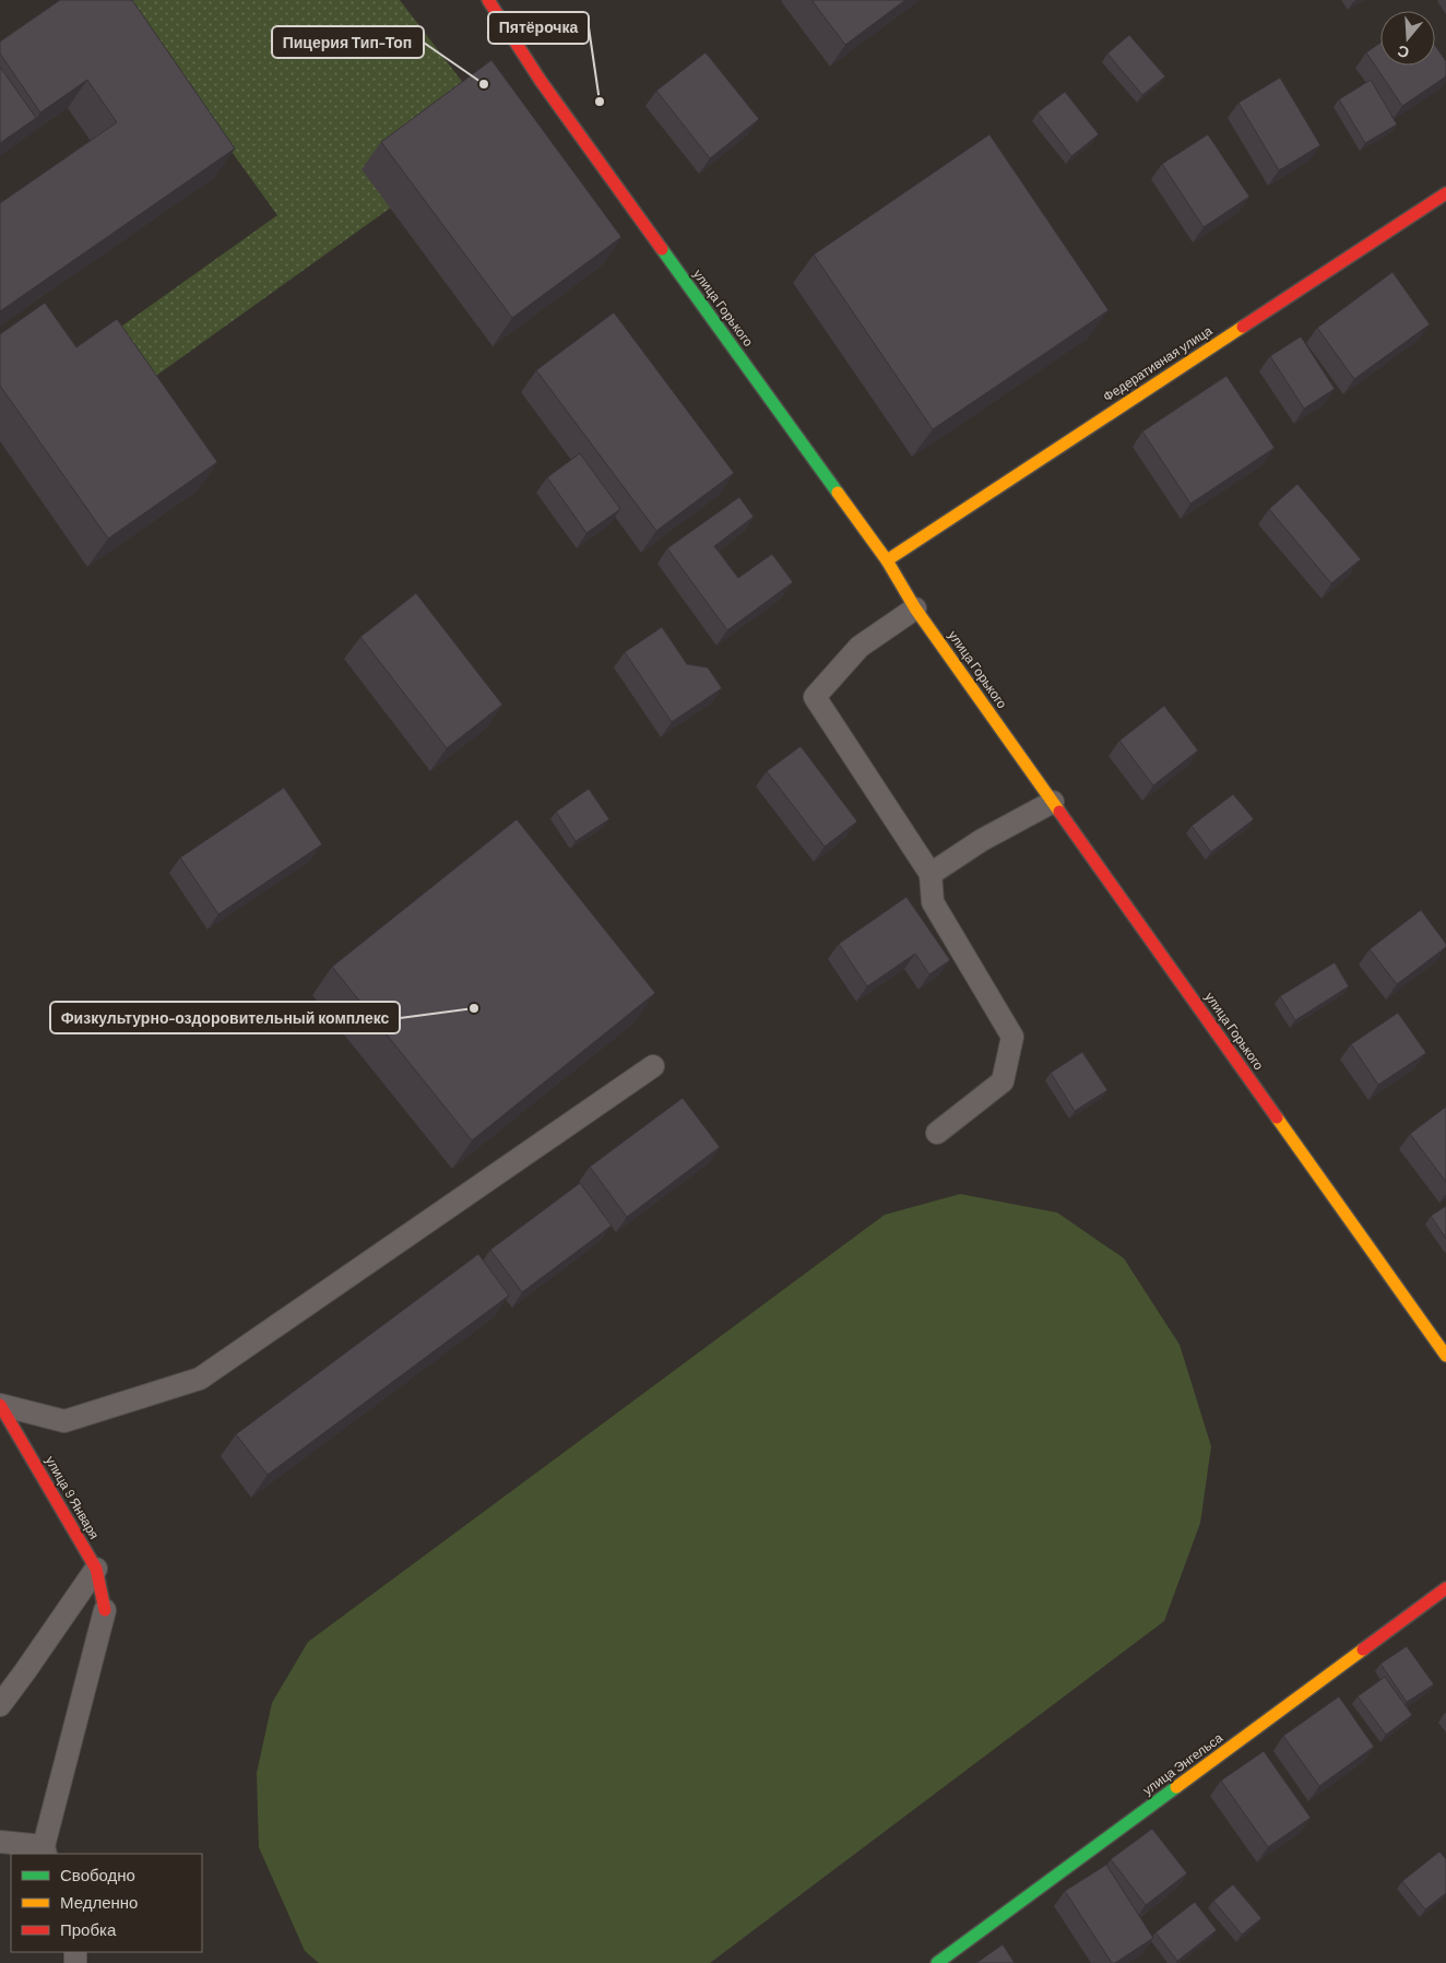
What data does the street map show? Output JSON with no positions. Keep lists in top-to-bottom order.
{
  "streets": {
    "main road": [
      "улица Горького",
      "Федеративная улица",
      "улица 9 Января",
      "улица Энгельса"
    ]
  },
  "crossings": [
    ["улица Горького", "Федеративная улица"]
  ],
  "places": ["Пицерия Тип-Топ", "Пятёрочка", "Физкультурно-оздоровительный комплекс"],
  "legend": ["Свободно", "Медленно", "Пробка"],
  "north": "bottom"
}
